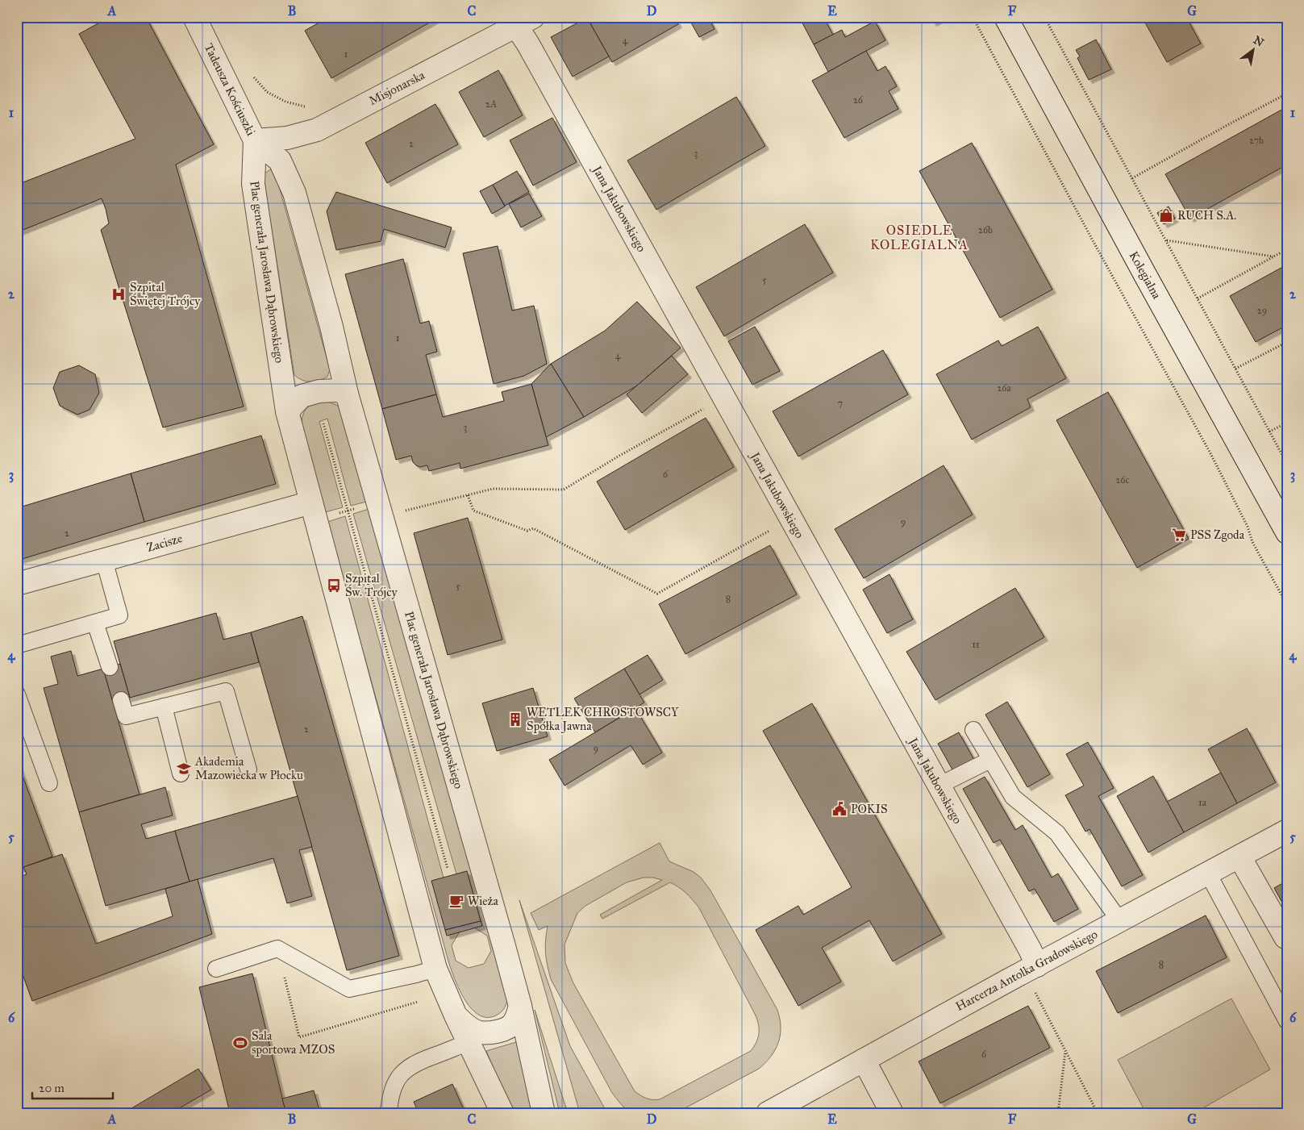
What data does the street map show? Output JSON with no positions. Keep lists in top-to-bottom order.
{
  "streets": {
    "street": [
      "Misjonarska",
      "Tadeusza Kościuszki",
      "Jana Jakubowskiego",
      "Plac generała Jarosława Dąbrowskiego",
      "Kolegialna",
      "Zacisze",
      "Harcerza Antolka Gradowskiego"
    ]
  },
  "crossings": [
    ["Misjonarska", "Tadeusza Kościuszki"],
    ["Misjonarska", "Jana Jakubowskiego"],
    ["Misjonarska", "Plac generała Jarosława Dąbrowskiego"],
    ["Tadeusza Kościuszki", "Plac generała Jarosława Dąbrowskiego"],
    ["Jana Jakubowskiego", "Harcerza Antolka Gradowskiego"],
    ["Plac generała Jarosława Dąbrowskiego", "Zacisze"]
  ],
  "districts": ["OSIEDLE KOLEGIALNA"],
  "places": {
    "shop": ["RUCH S.A."],
    "hospital": ["Szpital Świętej Trójcy"],
    "supermarket": ["PSS Zgoda"],
    "bus stop": ["Szpital Św. Trójcy"],
    "building": ["WETLEK CHROSTOWSCY Spółka Jawna"],
    "school or university": ["Akademia Mazowiecka w Płocku"],
    "public building": ["POKIS"],
    "cafe": ["Wieża"],
    "sports": ["Sala sportowa MZOS"]
  },
  "house_numbers": [
    "4",
    "1",
    "26",
    "2A",
    "27b",
    "2",
    "3",
    "26b",
    "5",
    "29",
    "1",
    "4",
    "26a",
    "7",
    "3",
    "6",
    "26c",
    "9",
    "2",
    "5",
    "8",
    "11",
    "2",
    "9",
    "1a",
    "8",
    "6"
  ],
  "scale_bar": "20 m",
  "north": "top right",
  "grid": {
    "columns": [
      "A",
      "B",
      "C",
      "D",
      "E",
      "F",
      "G"
    ],
    "rows": [
      "1",
      "2",
      "3",
      "4",
      "5",
      "6"
    ]
  }
}
